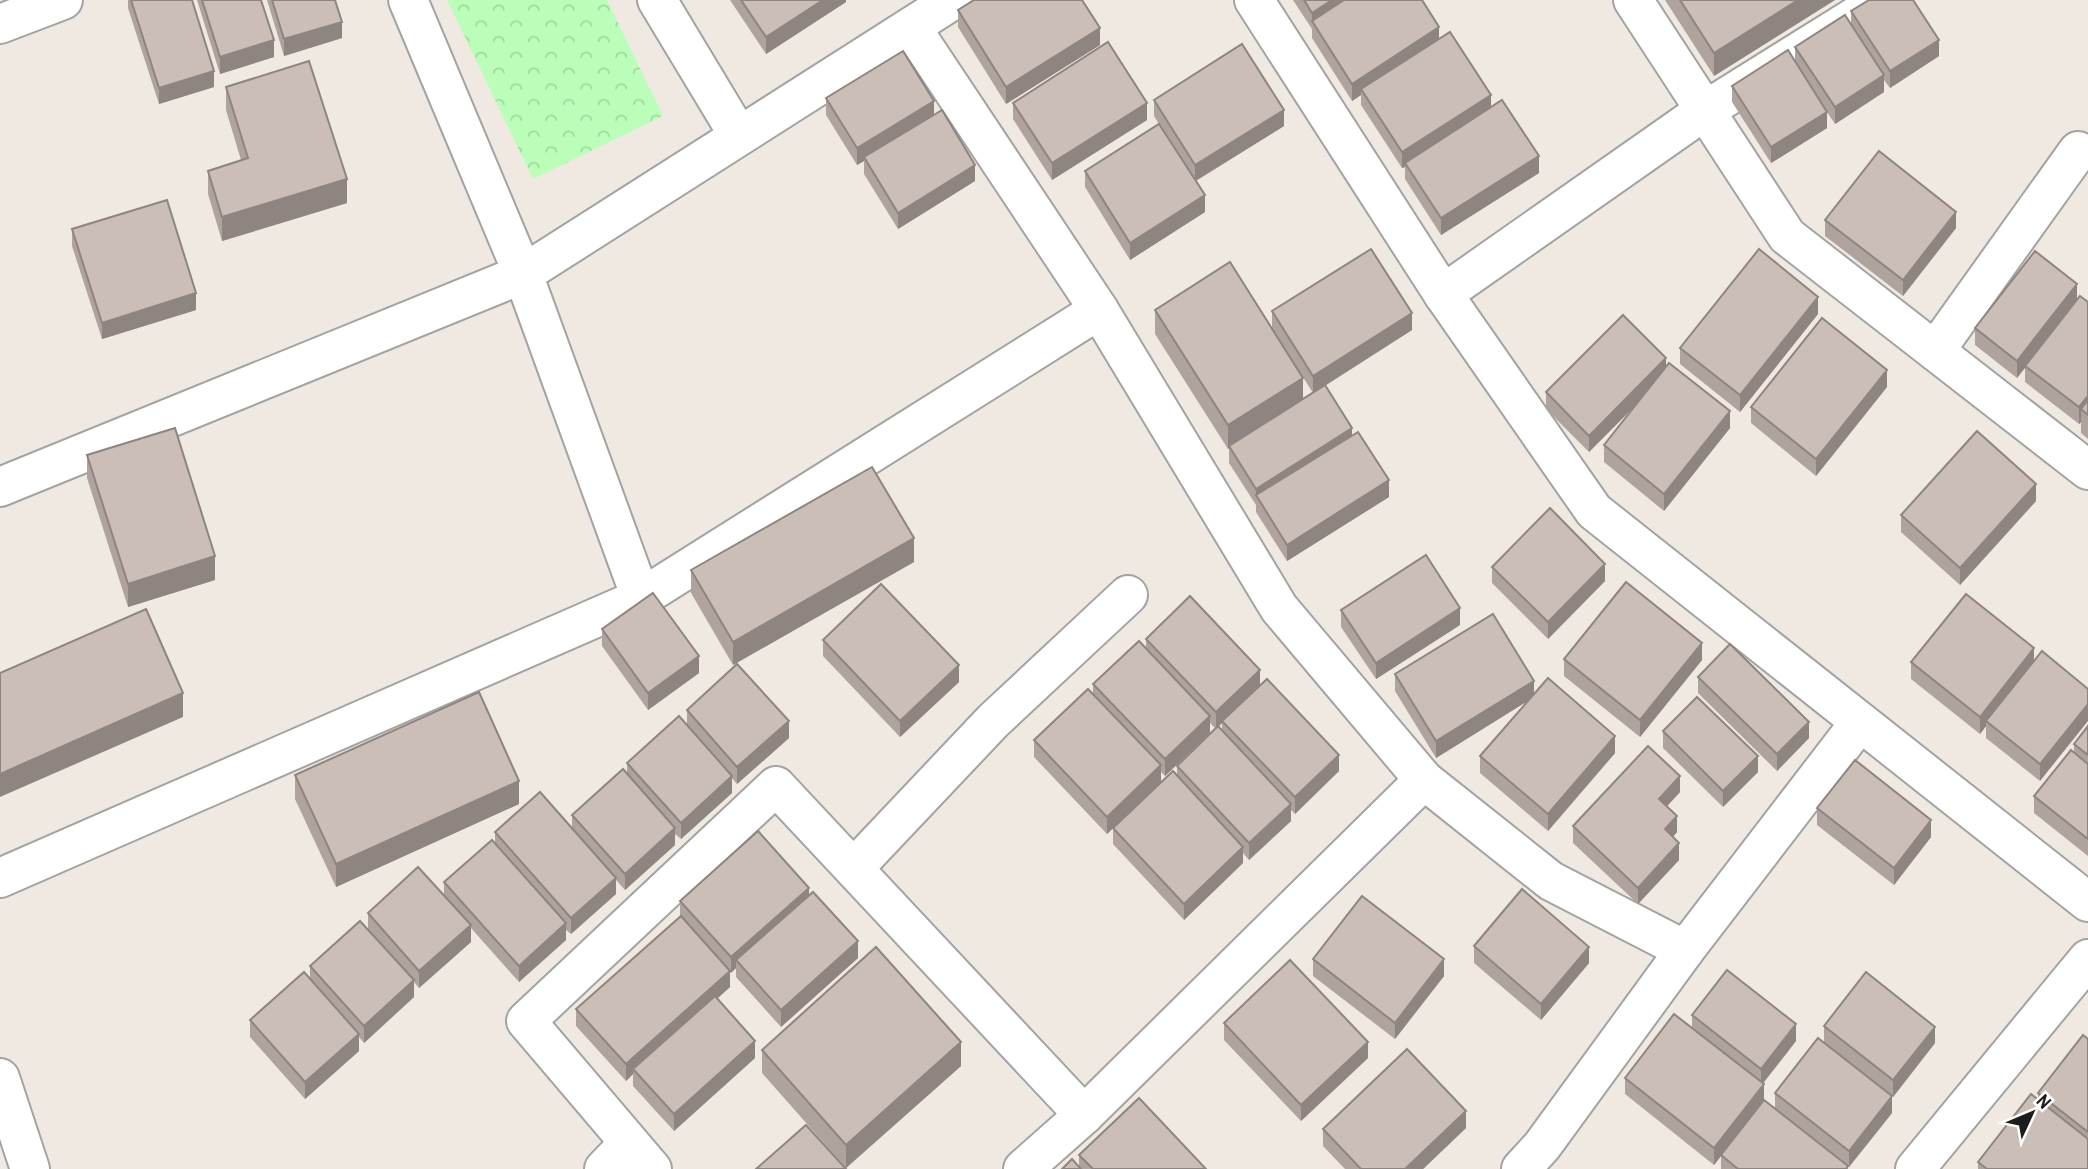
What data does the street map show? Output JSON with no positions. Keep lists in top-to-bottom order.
{
  "north": "top right"
}
